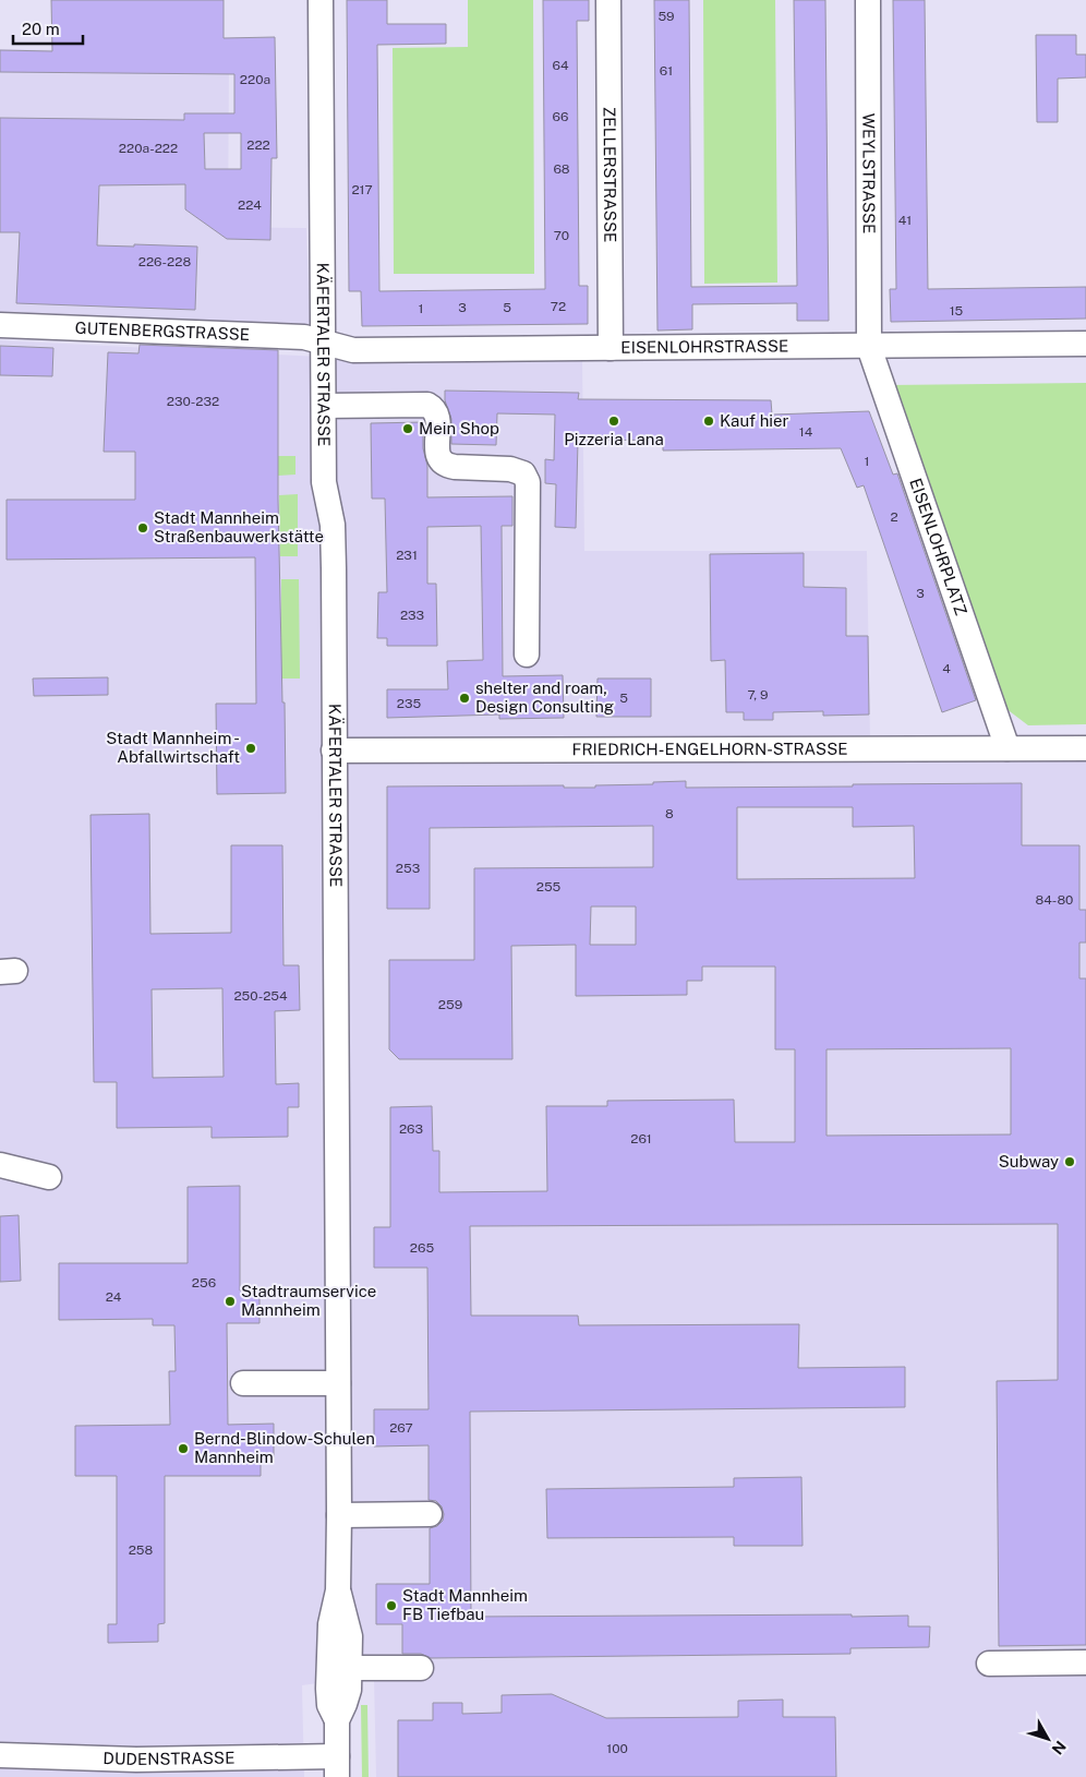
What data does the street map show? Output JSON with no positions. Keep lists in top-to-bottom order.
{
  "streets": {
    "street": [
      "WEYLSTRASSE",
      "ZELLERSTRASSE",
      "GUTENBERGSTRASSE",
      "EISENLOHRSTRASSE",
      "KÄFERTALER STRASSE",
      "EISENLOHRPLATZ",
      "FRIEDRICH-ENGELHORN-STRASSE",
      "DUDENSTRASSE"
    ]
  },
  "crossings": [
    ["WEYLSTRASSE", "EISENLOHRSTRASSE"],
    ["WEYLSTRASSE", "EISENLOHRPLATZ"],
    ["ZELLERSTRASSE", "EISENLOHRSTRASSE"],
    ["GUTENBERGSTRASSE", "EISENLOHRSTRASSE"],
    ["GUTENBERGSTRASSE", "KÄFERTALER STRASSE"],
    ["EISENLOHRSTRASSE", "KÄFERTALER STRASSE"],
    ["EISENLOHRSTRASSE", "EISENLOHRPLATZ"],
    ["KÄFERTALER STRASSE", "FRIEDRICH-ENGELHORN-STRASSE"],
    ["KÄFERTALER STRASSE", "DUDENSTRASSE"],
    ["EISENLOHRPLATZ", "FRIEDRICH-ENGELHORN-STRASSE"]
  ],
  "places": [
    "Pizzeria Lana",
    "Kauf hier",
    "Mein Shop",
    "Stadt Mannheim Straßenbauwerkstätte",
    "shelter and roam, Design Consulting",
    "Stadt Mannheim - Abfallwirtschaft",
    "Subway",
    "Stadtraumservice Mannheim",
    "Bernd-Blindow-Schulen Mannheim",
    "Stadt Mannheim FB Tiefbau"
  ],
  "house_numbers": [
    "59",
    "64",
    "61",
    "220a",
    "66",
    "222",
    "220a-222",
    "68",
    "217",
    "224",
    "41",
    "70",
    "226-228",
    "72",
    "3",
    "5",
    "1",
    "15",
    "230-232",
    "14",
    "1",
    "2",
    "231",
    "3",
    "233",
    "4",
    "7, 9",
    "5",
    "235",
    "8",
    "253",
    "255",
    "84-80",
    "250-254",
    "259",
    "263",
    "261",
    "265",
    "256",
    "24",
    "267",
    "258",
    "100"
  ],
  "scale_bar": "20 m",
  "north": "bottom right"
}
